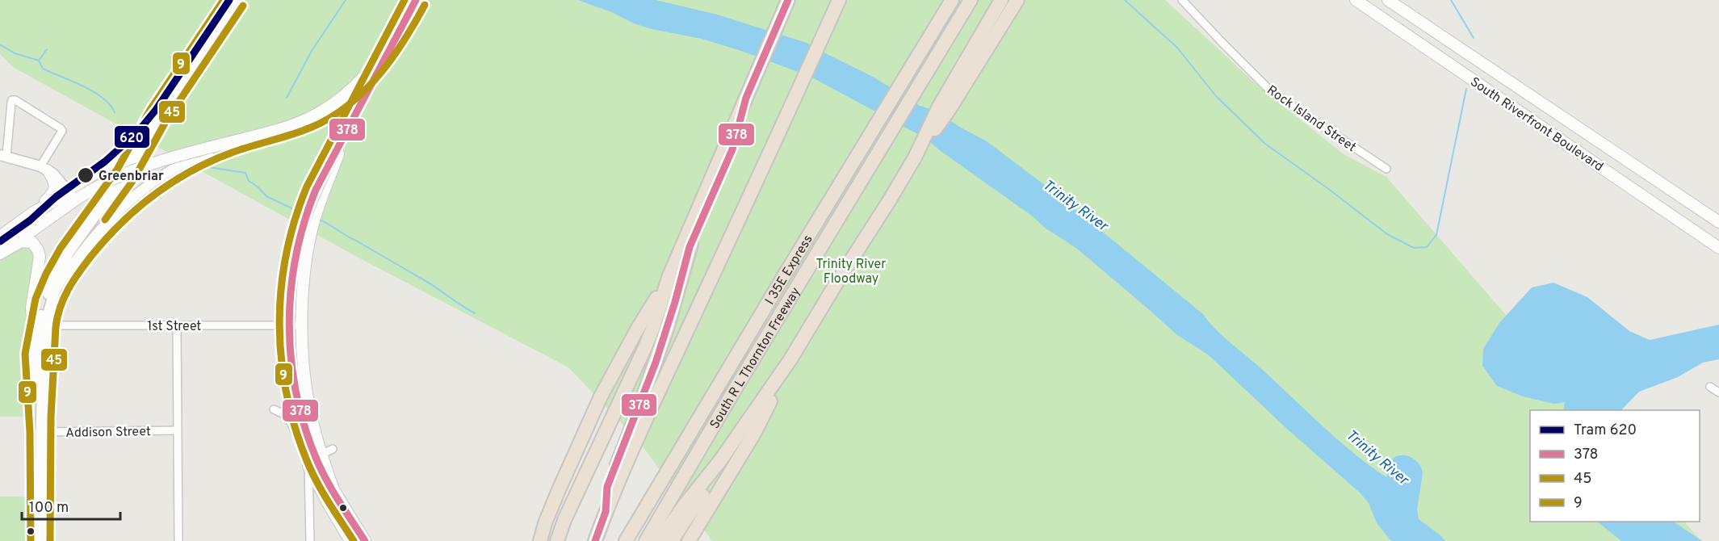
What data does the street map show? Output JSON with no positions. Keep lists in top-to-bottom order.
{
  "streets": {
    "highway": ["I 35E Express", "South R L Thornton Freeway"],
    "main road": ["South Riverfront Boulevard"],
    "street": ["Rock Island Street", "1st Street", "Addison Street"]
  },
  "water": ["Trinity River"],
  "parks": ["Trinity River Floodway"],
  "places": ["Greenbriar"],
  "lines": [
    "tram line 620",
    "transit line 378",
    "transit line 9",
    "transit line 45"
  ],
  "legend": [
    "Tram 620",
    "378",
    "45",
    "9"
  ],
  "scale_bar": "100 m"
}
